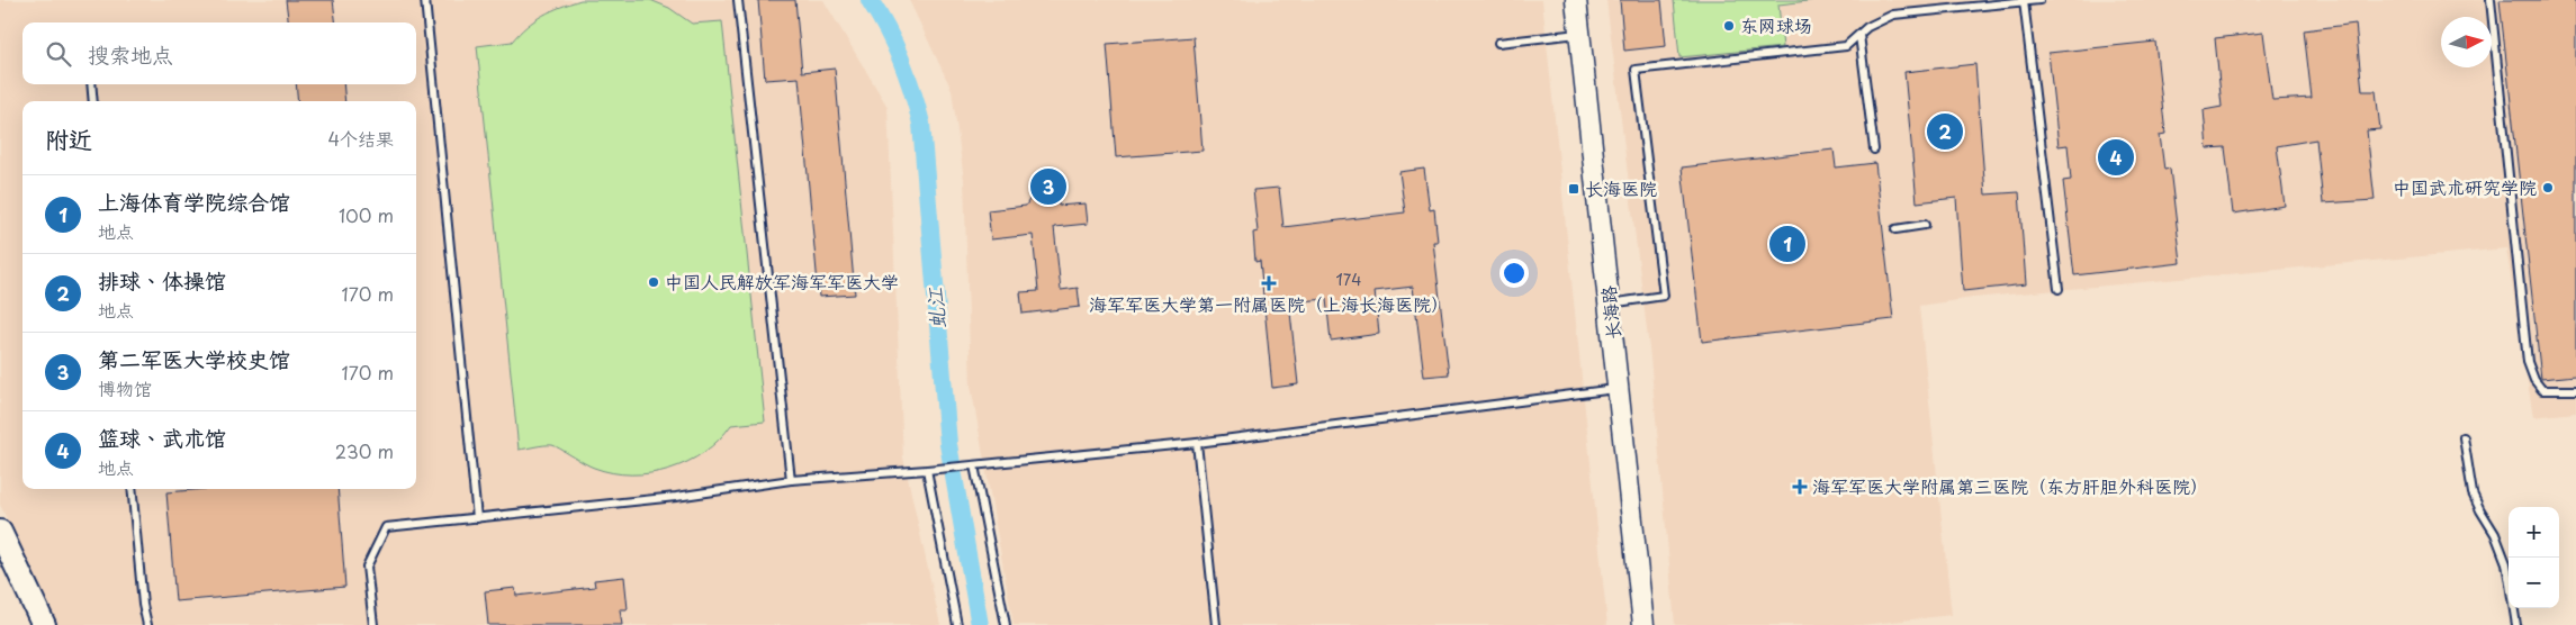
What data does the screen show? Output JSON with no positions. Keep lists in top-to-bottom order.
{
  "streets": {
    "street": ["长海路"]
  },
  "water": ["虬江"],
  "places": {
    "other": ["东网球场", "中国武术研究学院", "中国人民解放军海军军医大学"],
    "transit": ["长海医院"],
    "health": ["海军军医大学第一附属医院（上海长海医院）", "海军军医大学附属第三医院（东方肝胆外科医院）"]
  },
  "house_numbers": ["174"],
  "north": "right",
  "page": {
    "search": "搜索地点",
    "heading": ["附近", "4个结果"],
    "pins": [
      "2",
      "4",
      "3",
      "1"
    ],
    "list": [
      {
        "mark": "1",
        "name": "上海体育学院综合馆",
        "note": "地点",
        "value": "100 m"
      },
      {
        "mark": "2",
        "name": "排球、体操馆",
        "note": "地点",
        "value": "170 m"
      },
      {
        "mark": "3",
        "name": "第二军医大学校史馆",
        "note": "博物馆",
        "value": "170 m"
      },
      {
        "mark": "4",
        "name": "篮球、武术馆",
        "note": "地点",
        "value": "230 m"
      }
    ],
    "map_buttons": ["+", "−"]
  }
}
